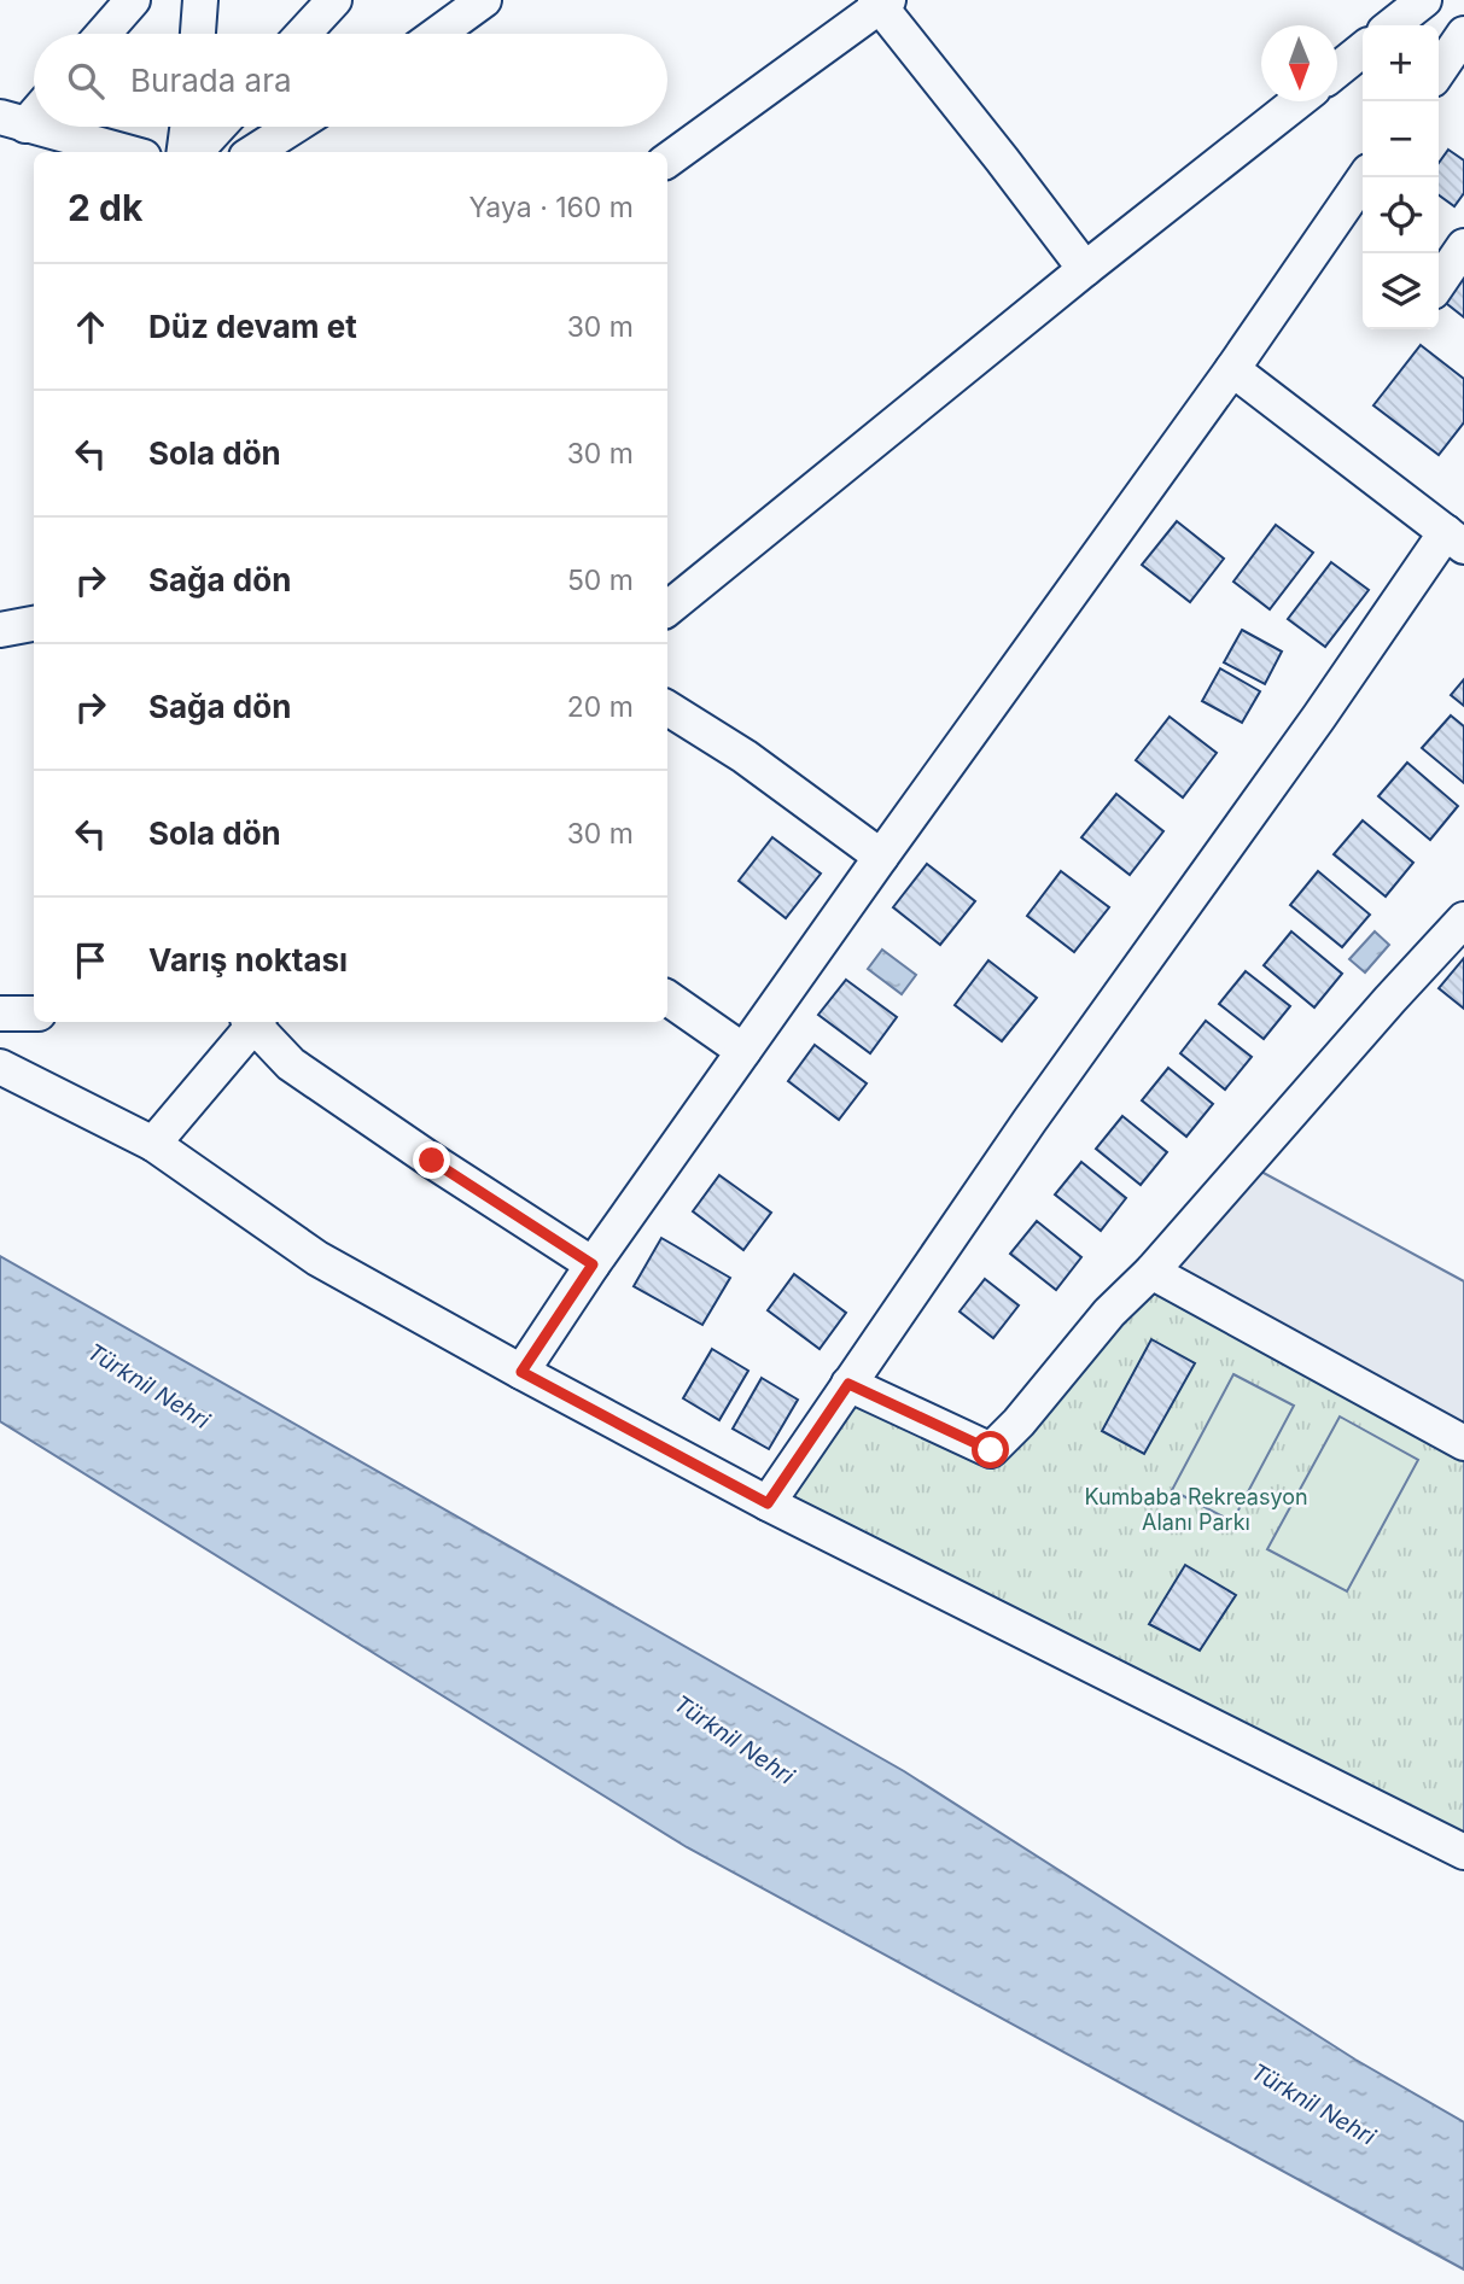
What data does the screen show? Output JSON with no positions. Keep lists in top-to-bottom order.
{
  "water": ["Türknil Nehri"],
  "parks": ["Kumbaba Rekreasyon Alanı Parkı"],
  "north": "bottom",
  "page": {
    "map_buttons": ["+", "−"],
    "search": "Burada ara",
    "heading": ["2 dk", "Yaya · 160 m"],
    "list": [
      ["Düz devam et", "30 m"],
      ["Sola dön", "30 m"],
      ["Sağa dön", "50 m"],
      ["Sağa dön", "20 m"],
      ["Sola dön", "30 m"],
      "Varış noktası"
    ]
  }
}
